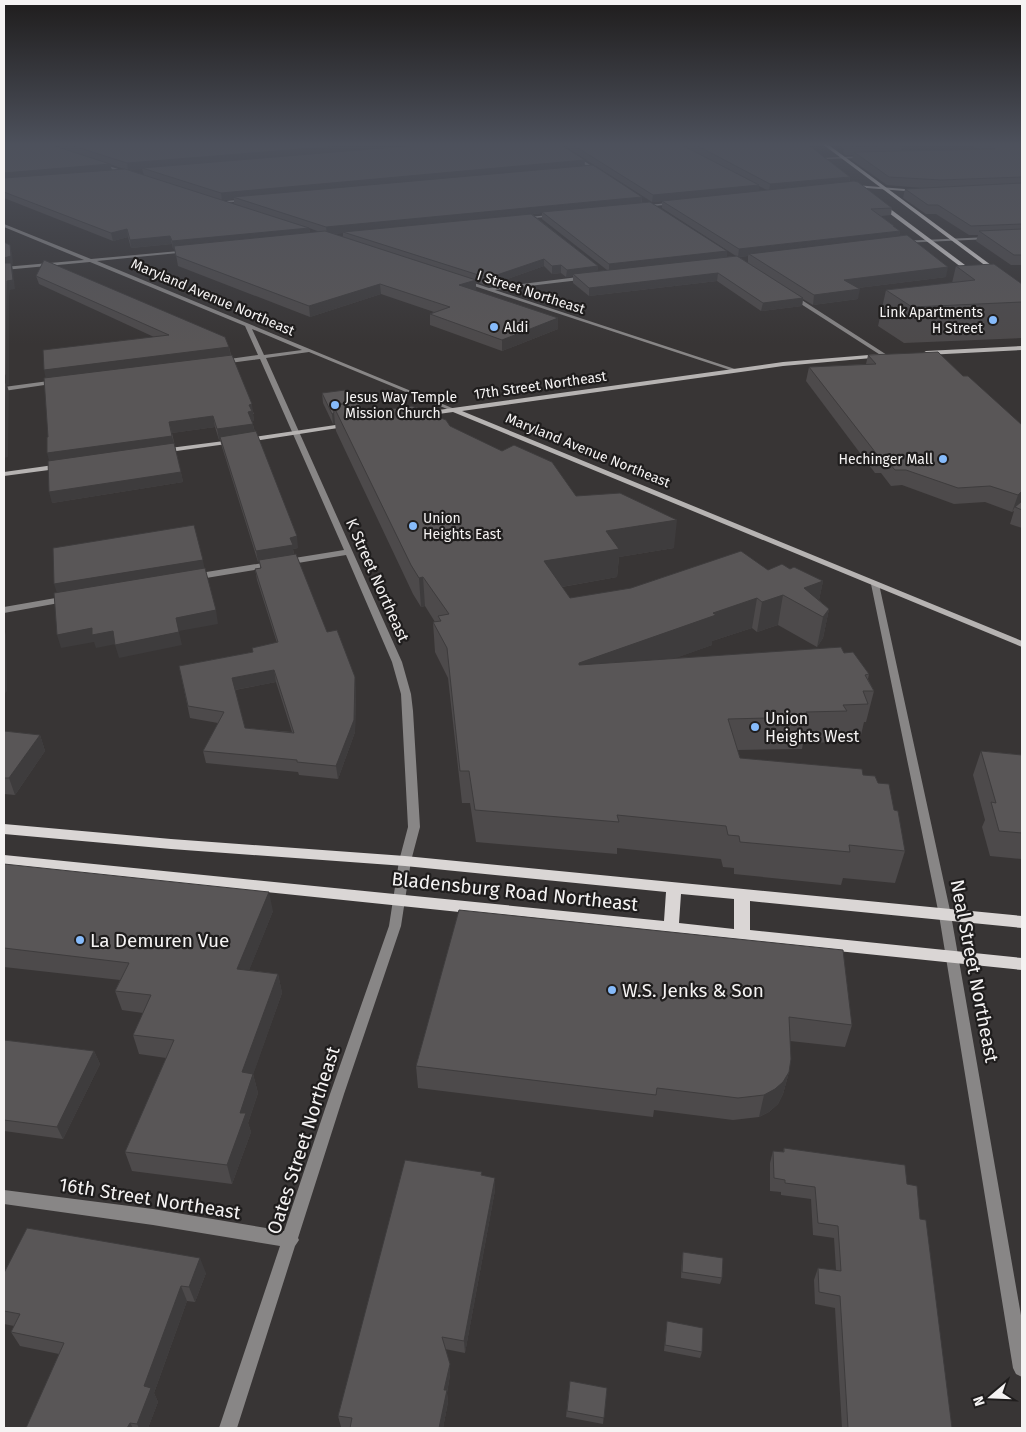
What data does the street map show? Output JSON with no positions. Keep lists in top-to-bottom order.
{
  "streets": {
    "main road": ["Maryland Avenue Northeast", "17th Street Northeast", "Bladensburg Road Northeast"],
    "street": [
      "I Street Northeast",
      "K Street Northeast",
      "Neal Street Northeast",
      "Oates Street Northeast",
      "16th Street Northeast"
    ]
  },
  "crossings": [
    ["I Street Northeast", "17th Street Northeast"],
    ["Maryland Avenue Northeast", "17th Street Northeast"],
    ["Maryland Avenue Northeast", "K Street Northeast"],
    ["Maryland Avenue Northeast", "Neal Street Northeast"],
    ["K Street Northeast", "Bladensburg Road Northeast"],
    ["K Street Northeast", "Oates Street Northeast"],
    ["Bladensburg Road Northeast", "Neal Street Northeast"],
    ["Bladensburg Road Northeast", "Oates Street Northeast"],
    ["Oates Street Northeast", "16th Street Northeast"]
  ],
  "places": [
    "Link Apartments H Street",
    "Aldi",
    "Jesus Way Temple Mission Church",
    "Hechinger Mall",
    "Union Heights East",
    "Union Heights West",
    "La Demuren Vue",
    "W.S. Jenks & Son"
  ],
  "north": "left"
}
